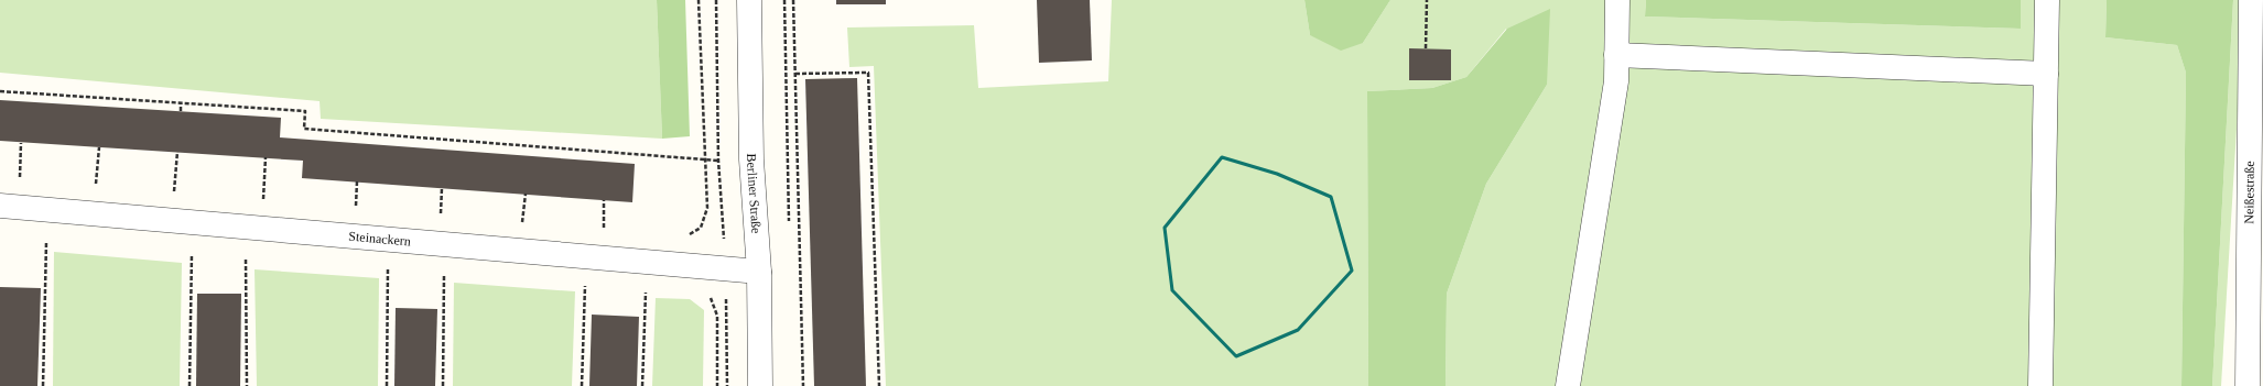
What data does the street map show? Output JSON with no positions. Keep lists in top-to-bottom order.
{
  "streets": {
    "street": ["Berliner Straße", "Neißestraße", "Steinackern"]
  },
  "crossings": [
    ["Berliner Straße", "Steinackern"]
  ]
}
